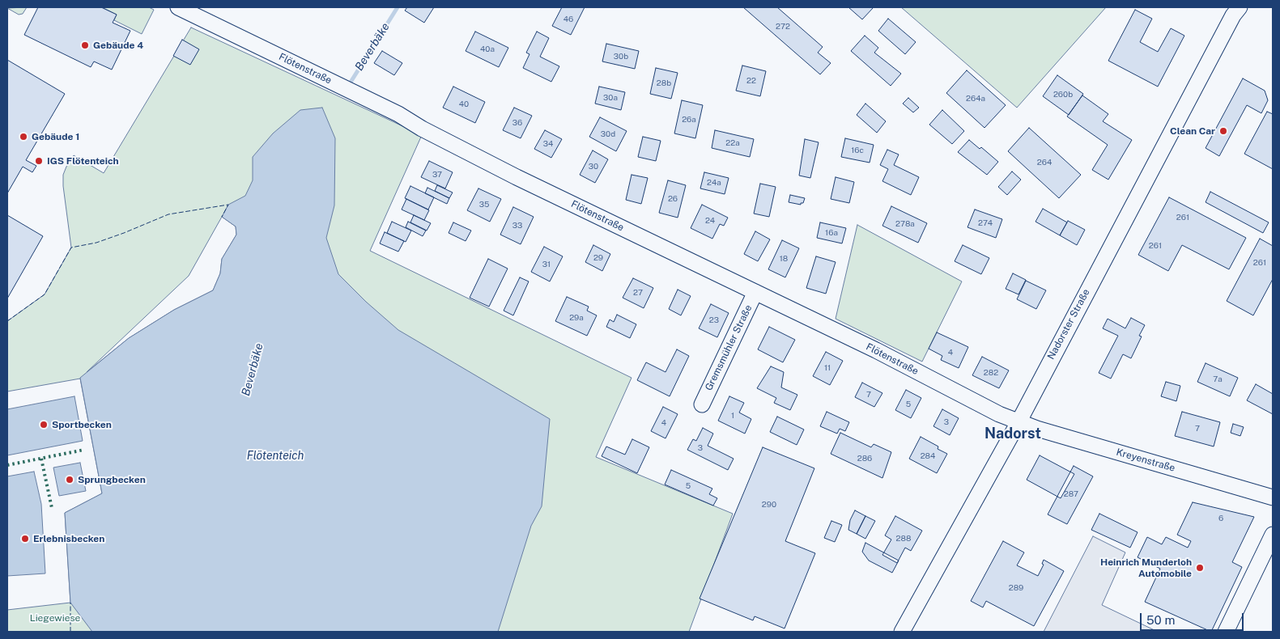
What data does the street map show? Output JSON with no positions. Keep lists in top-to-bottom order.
{
  "streets": {
    "street": [
      "Flötenstraße",
      "Nadorster Straße",
      "Gremsmühler Straße",
      "Kreyenstraße"
    ]
  },
  "crossings": [
    ["Flötenstraße", "Nadorster Straße"],
    ["Flötenstraße", "Gremsmühler Straße"],
    ["Flötenstraße", "Kreyenstraße"],
    ["Nadorster Straße", "Kreyenstraße"]
  ],
  "districts": ["Nadorst"],
  "water": ["Beverbäke", "Flötenteich"],
  "parks": ["Liegewiese"],
  "places": [
    "Gebäude 4",
    "Clean Car",
    "Gebäude 1",
    "IGS Flötenteich",
    "Sportbecken",
    "Sprungbecken",
    "Erlebnisbecken",
    "Heinrich Munderloh Automobile"
  ],
  "house_numbers": [
    "46",
    "272",
    "40a",
    "30b",
    "22",
    "28b",
    "260b",
    "30a",
    "264a",
    "40",
    "26a",
    "36",
    "30d",
    "22a",
    "34",
    "16c",
    "264",
    "30",
    "37",
    "24a",
    "26",
    "35",
    "261",
    "24",
    "274",
    "278a",
    "33",
    "16a",
    "261",
    "29",
    "18",
    "261",
    "31",
    "27",
    "29a",
    "23",
    "4",
    "11",
    "282",
    "7a",
    "7",
    "5",
    "1",
    "3",
    "4",
    "7",
    "3",
    "284",
    "286",
    "5",
    "287",
    "290",
    "6",
    "288",
    "289"
  ],
  "scale_bar": "50 m"
}
